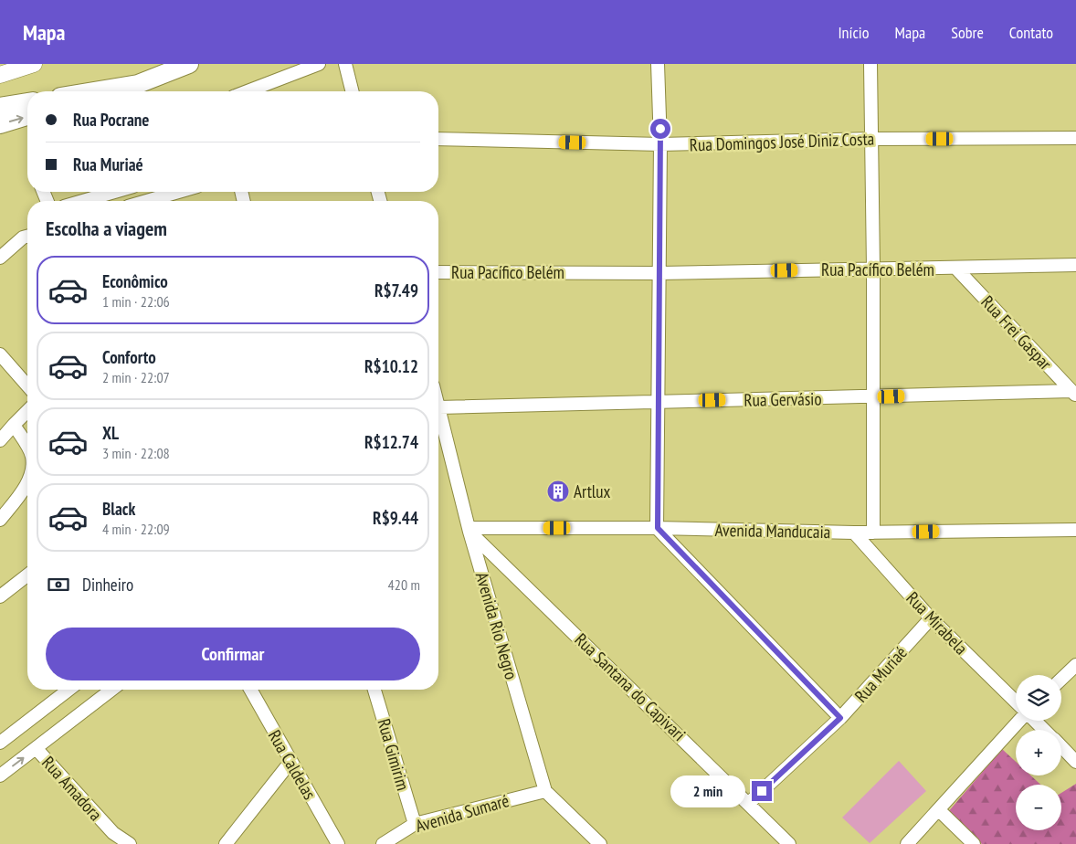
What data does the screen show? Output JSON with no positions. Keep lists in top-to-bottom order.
{
  "streets": {
    "street": [
      "Rua Domingos José Diniz Costa",
      "Rua Pacífico Belém",
      "Rua Frei Gaspar",
      "Rua Gervásio",
      "Avenida Manducaia",
      "Rua Mirabela",
      "Avenida Rio Negro",
      "Rua Muriaé",
      "Rua Santana do Capivari",
      "Rua Gimirim",
      "Rua Caldelas",
      "Rua Amadora",
      "Avenida Sumaré"
    ]
  },
  "crossings": [
    ["Rua Pacífico Belém", "Rua Frei Gaspar"],
    ["Rua Frei Gaspar", "Rua Gervásio"],
    ["Avenida Manducaia", "Rua Mirabela"],
    ["Avenida Manducaia", "Avenida Rio Negro"],
    ["Avenida Manducaia", "Rua Santana do Capivari"],
    ["Rua Mirabela", "Rua Muriaé"],
    ["Avenida Rio Negro", "Rua Santana do Capivari"],
    ["Avenida Rio Negro", "Avenida Sumaré"],
    ["Rua Muriaé", "Rua Santana do Capivari"],
    ["Rua Gimirim", "Avenida Sumaré"]
  ],
  "places": {
    "building": ["Artlux"]
  },
  "page": {
    "header": "Mapa",
    "nav": [
      "Início",
      "Mapa",
      "Sobre",
      "Contato"
    ],
    "banner": ["Rua Pocrane", "Rua Muriaé"],
    "heading": "Escolha a viagem",
    "list": [
      {
        "name": "Econômico",
        "note": "1 min · 22:06",
        "value": "R$7.49"
      },
      {
        "name": "Conforto",
        "note": "2 min · 22:07",
        "value": "R$10.12"
      },
      {
        "name": "XL",
        "note": "3 min · 22:08",
        "value": "R$12.74"
      },
      {
        "name": "Black",
        "note": "4 min · 22:09",
        "value": "R$9.44"
      }
    ],
    "pay": ["Dinheiro", "420 m"],
    "buttons": "Confirmar",
    "map_buttons": ["+", "−"],
    "bubble": "2 min"
  }
}
